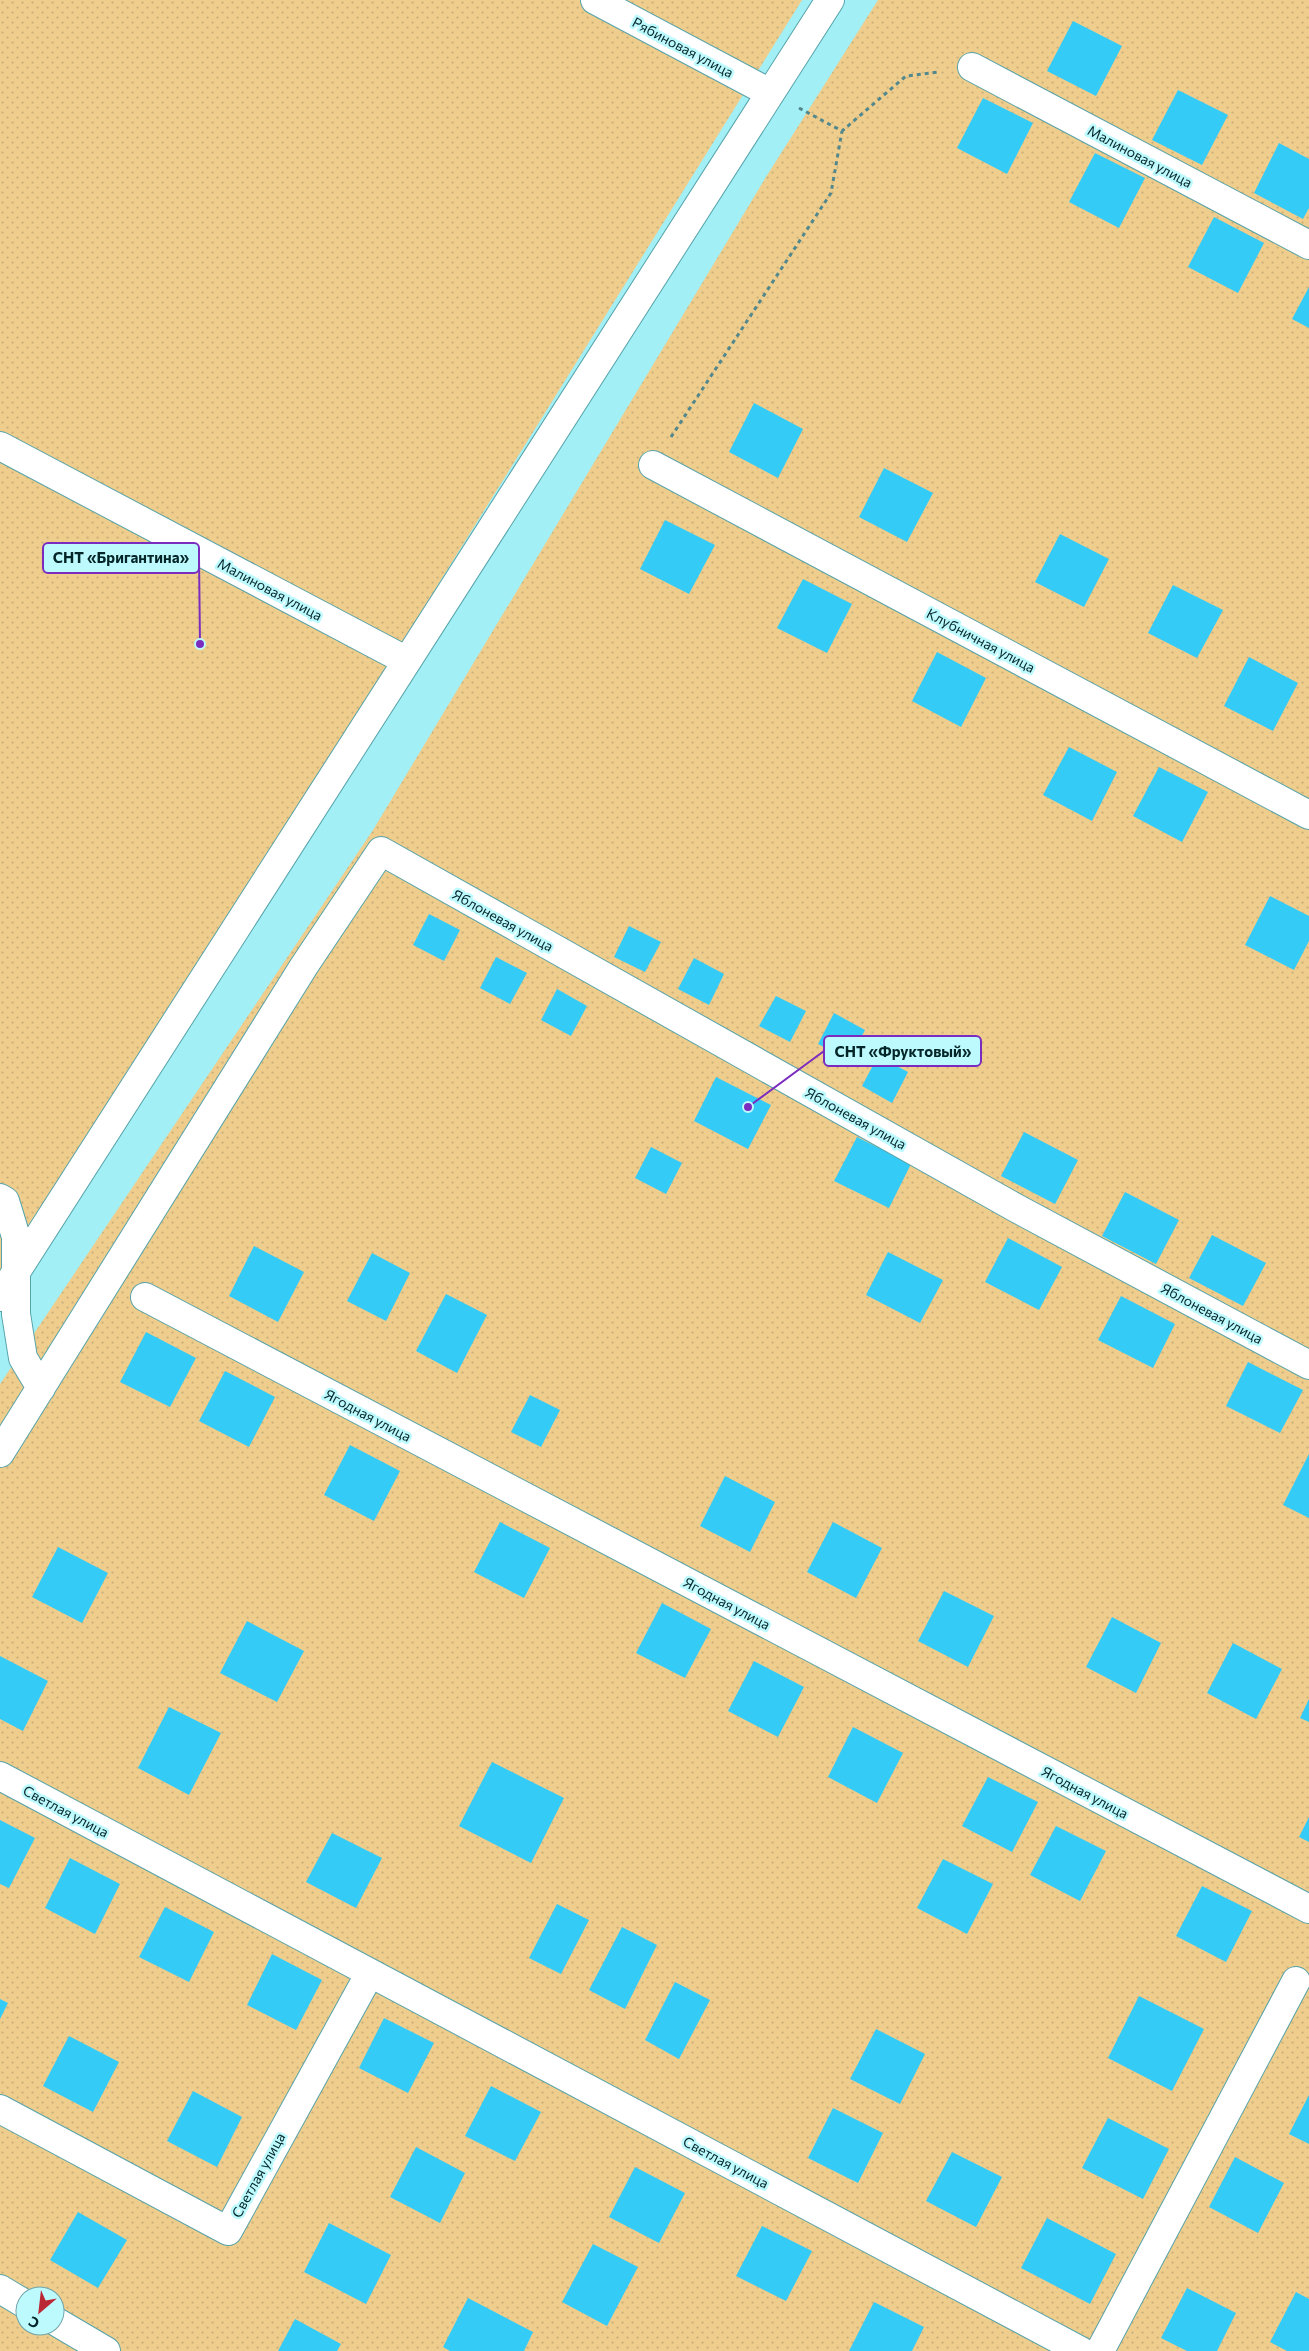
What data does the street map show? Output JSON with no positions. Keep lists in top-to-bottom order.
{
  "streets": {
    "street": [
      "Рябиновая улица",
      "Малиновая улица",
      "Клубничная улица",
      "Яблоневая улица",
      "Ягодная улица",
      "Светлая улица"
    ]
  },
  "places": ["СНТ «Бригантина»", "СНТ «Фруктовый»"],
  "north": "bottom left"
}
